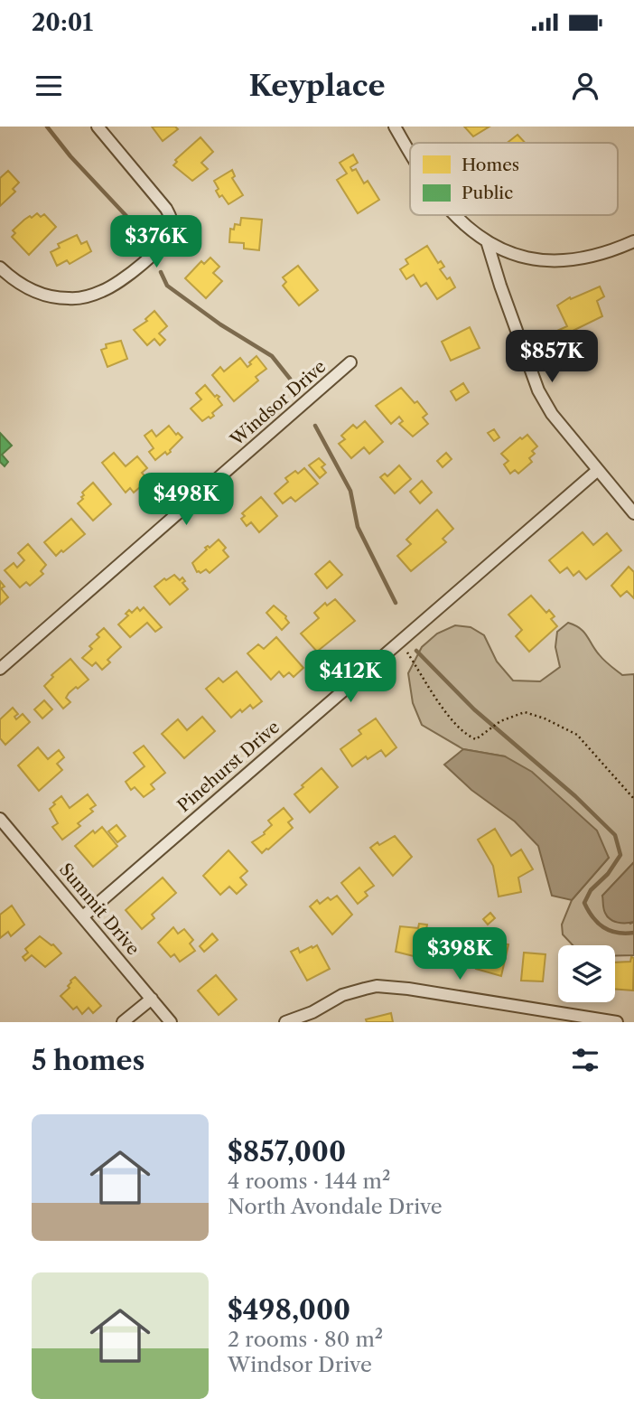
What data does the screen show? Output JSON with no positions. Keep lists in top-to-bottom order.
{
  "streets": {
    "street": ["Windsor Drive", "Pinehurst Drive", "Summit Drive"]
  },
  "crossings": [
    ["Pinehurst Drive", "Summit Drive"]
  ],
  "legend": ["Homes", "Public"],
  "page": {
    "status": "20:01",
    "header": "Keyplace",
    "price": [
      "$376K",
      "$857K",
      "$498K",
      "$412K",
      "$398K"
    ],
    "heading": "5 homes",
    "list": [
      {
        "name": "$857,000",
        "note": "4 rooms · 144 m² · North Avondale Drive"
      },
      {
        "name": "$498,000",
        "note": "2 rooms · 80 m² · Windsor Drive"
      }
    ]
  }
}
